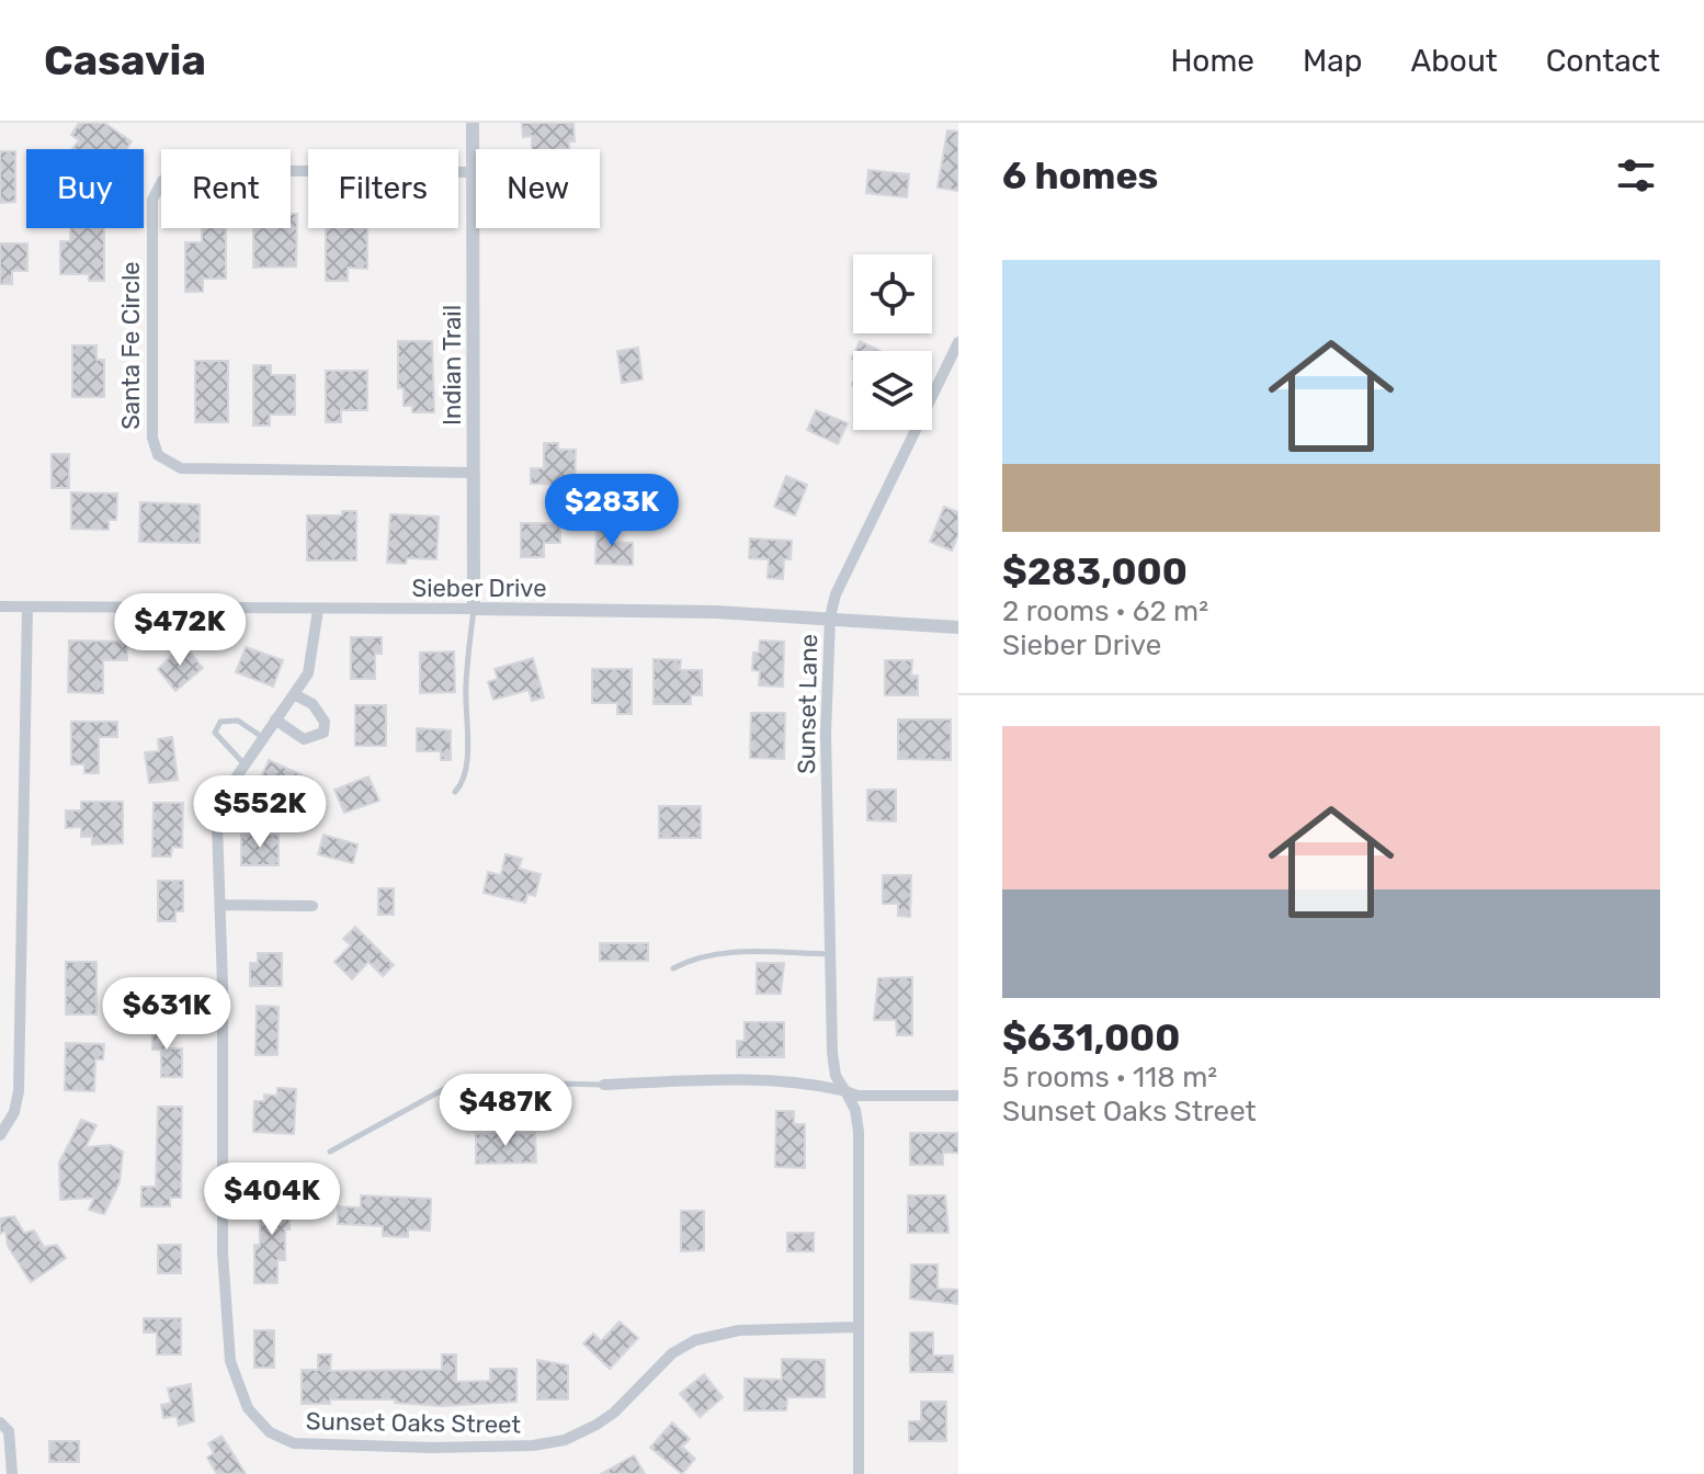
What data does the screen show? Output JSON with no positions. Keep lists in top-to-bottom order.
{
  "streets": {
    "street": [
      "Santa Fe Circle",
      "Indian Trail",
      "Sieber Drive",
      "Sunset Lane",
      "Sunset Oaks Street"
    ]
  },
  "crossings": [
    ["Santa Fe Circle", "Indian Trail"],
    ["Indian Trail", "Sieber Drive"],
    ["Sieber Drive", "Sunset Lane"],
    ["Sieber Drive", "Sunset Oaks Street"],
    ["Sunset Lane", "Sunset Oaks Street"]
  ],
  "page": {
    "header": "Casavia",
    "nav": [
      "Home",
      "Map",
      "About",
      "Contact"
    ],
    "heading": "6 homes",
    "chip": [
      "Buy",
      "Rent",
      "Filters",
      "New"
    ],
    "list": [
      {
        "name": "$283,000",
        "note": "2 rooms · 62 m² · Sieber Drive"
      },
      {
        "name": "$631,000",
        "note": "5 rooms · 118 m² · Sunset Oaks Street"
      }
    ],
    "price": [
      "$283K",
      "$472K",
      "$552K",
      "$631K",
      "$487K",
      "$404K"
    ]
  }
}
